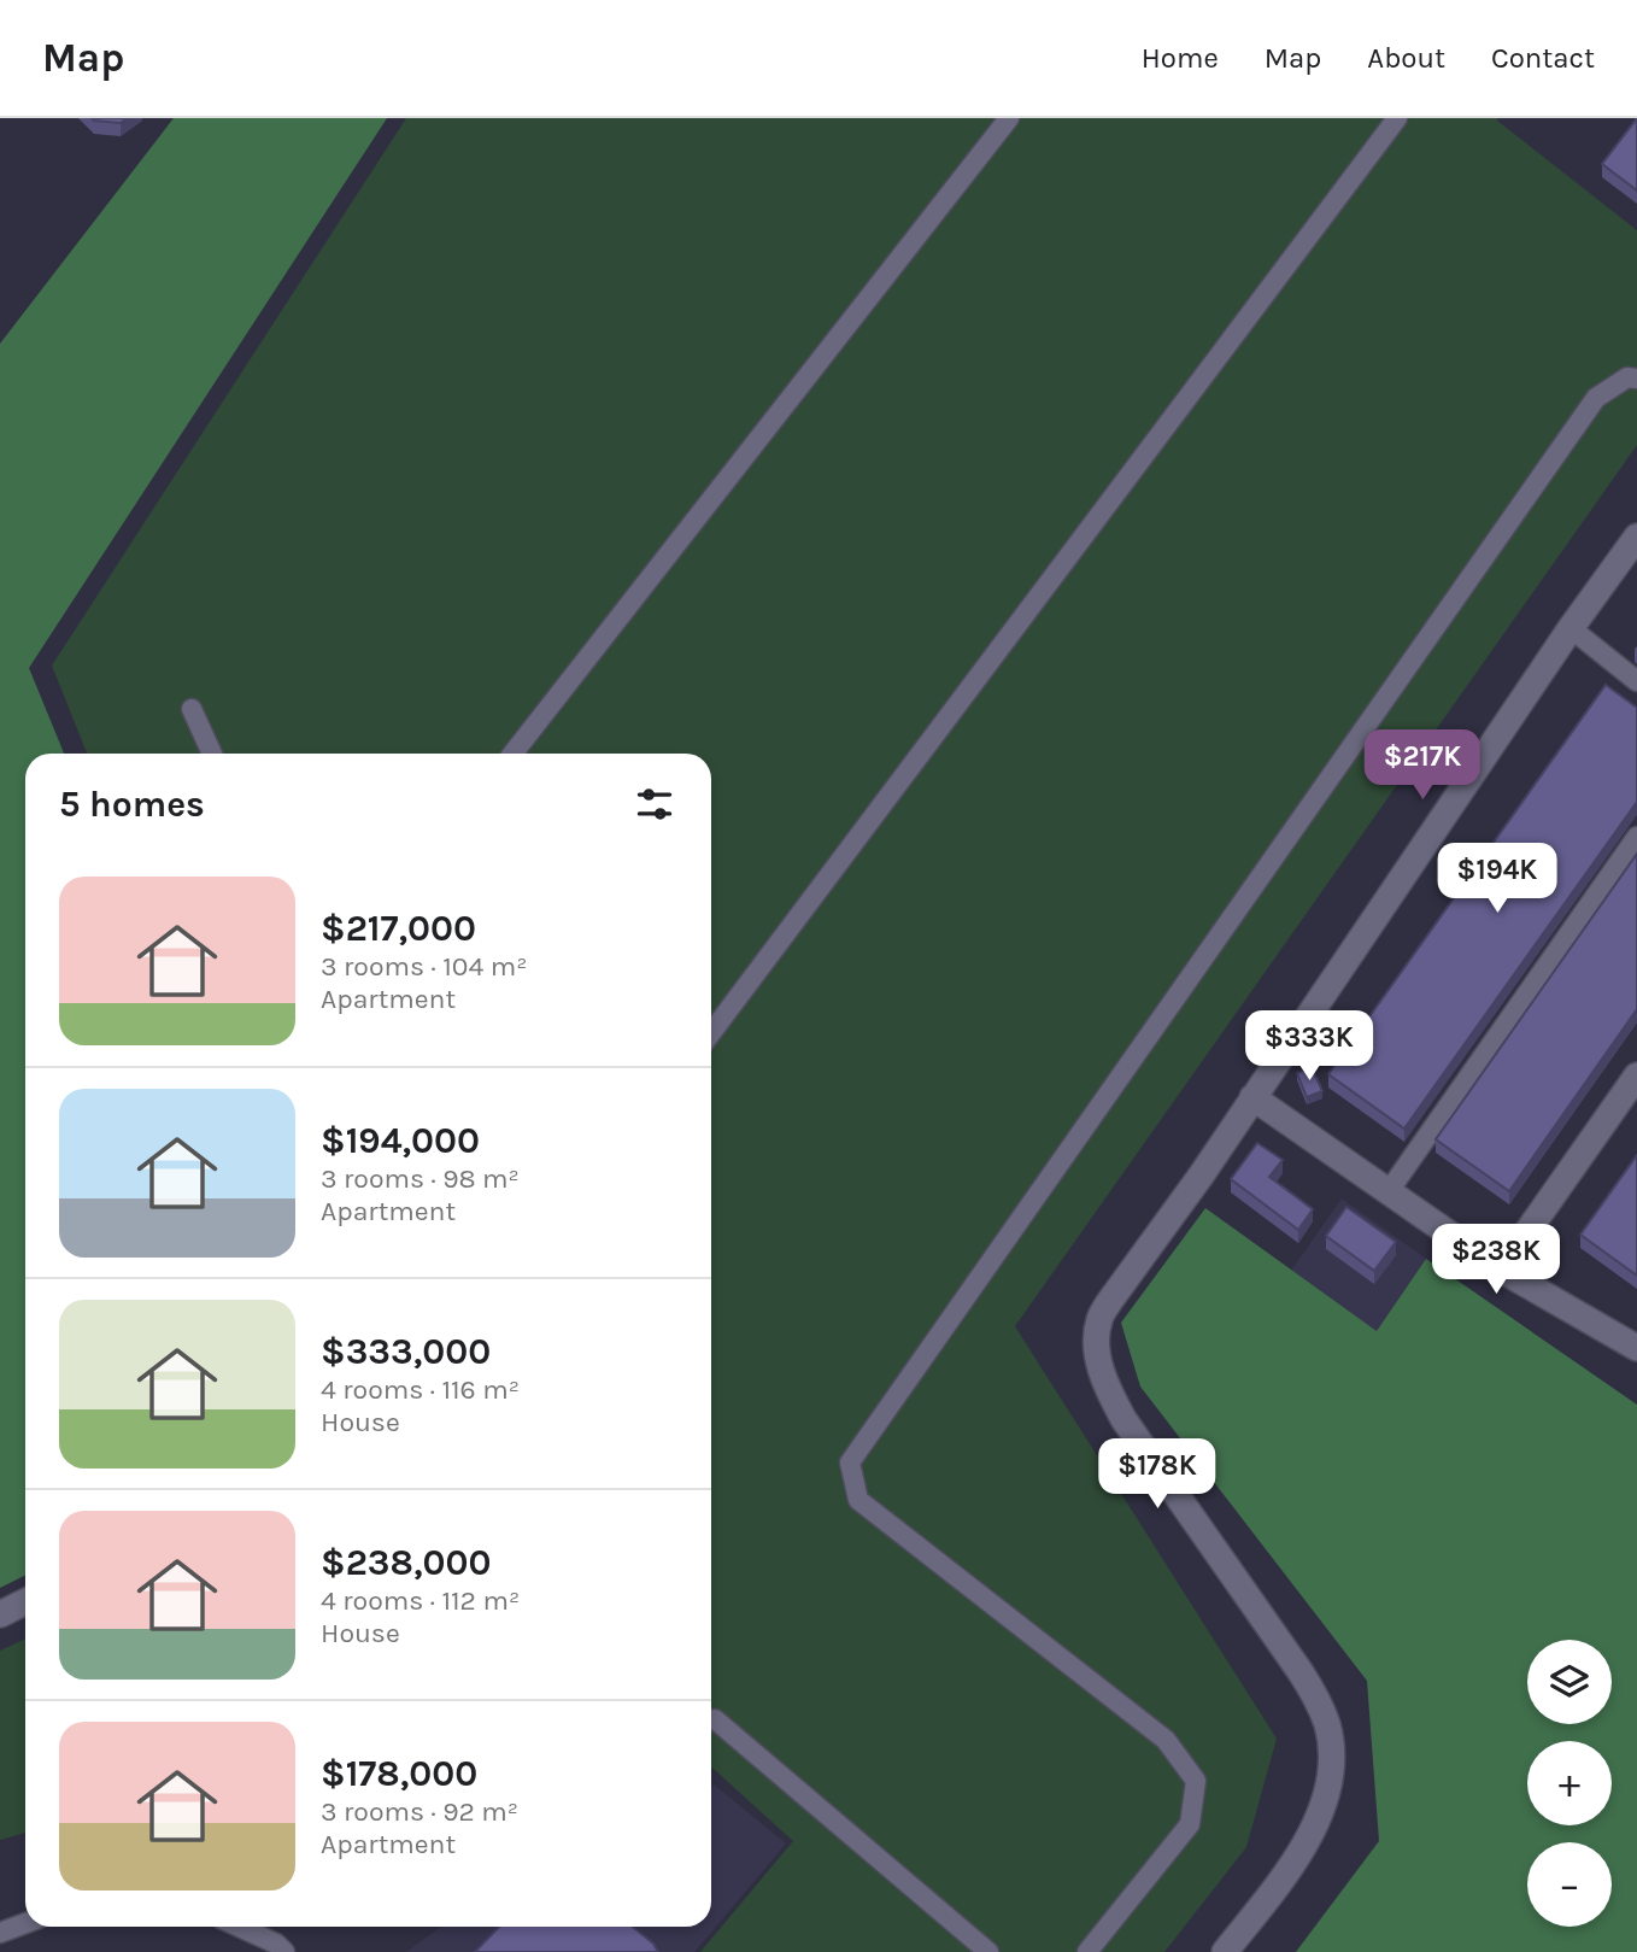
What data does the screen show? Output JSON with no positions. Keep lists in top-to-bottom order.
{
  "page": {
    "header": "Map",
    "nav": [
      "Home",
      "Map",
      "About",
      "Contact"
    ],
    "price": [
      "$217K",
      "$194K",
      "$333K",
      "$238K",
      "$178K"
    ],
    "heading": "5 homes",
    "list": [
      {
        "name": "$217,000",
        "note": "3 rooms · 104 m² · Apartment"
      },
      {
        "name": "$194,000",
        "note": "3 rooms · 98 m² · Apartment"
      },
      {
        "name": "$333,000",
        "note": "4 rooms · 116 m² · House"
      },
      {
        "name": "$238,000",
        "note": "4 rooms · 112 m² · House"
      },
      {
        "name": "$178,000",
        "note": "3 rooms · 92 m² · Apartment"
      }
    ],
    "map_buttons": ["+", "−"]
  }
}
